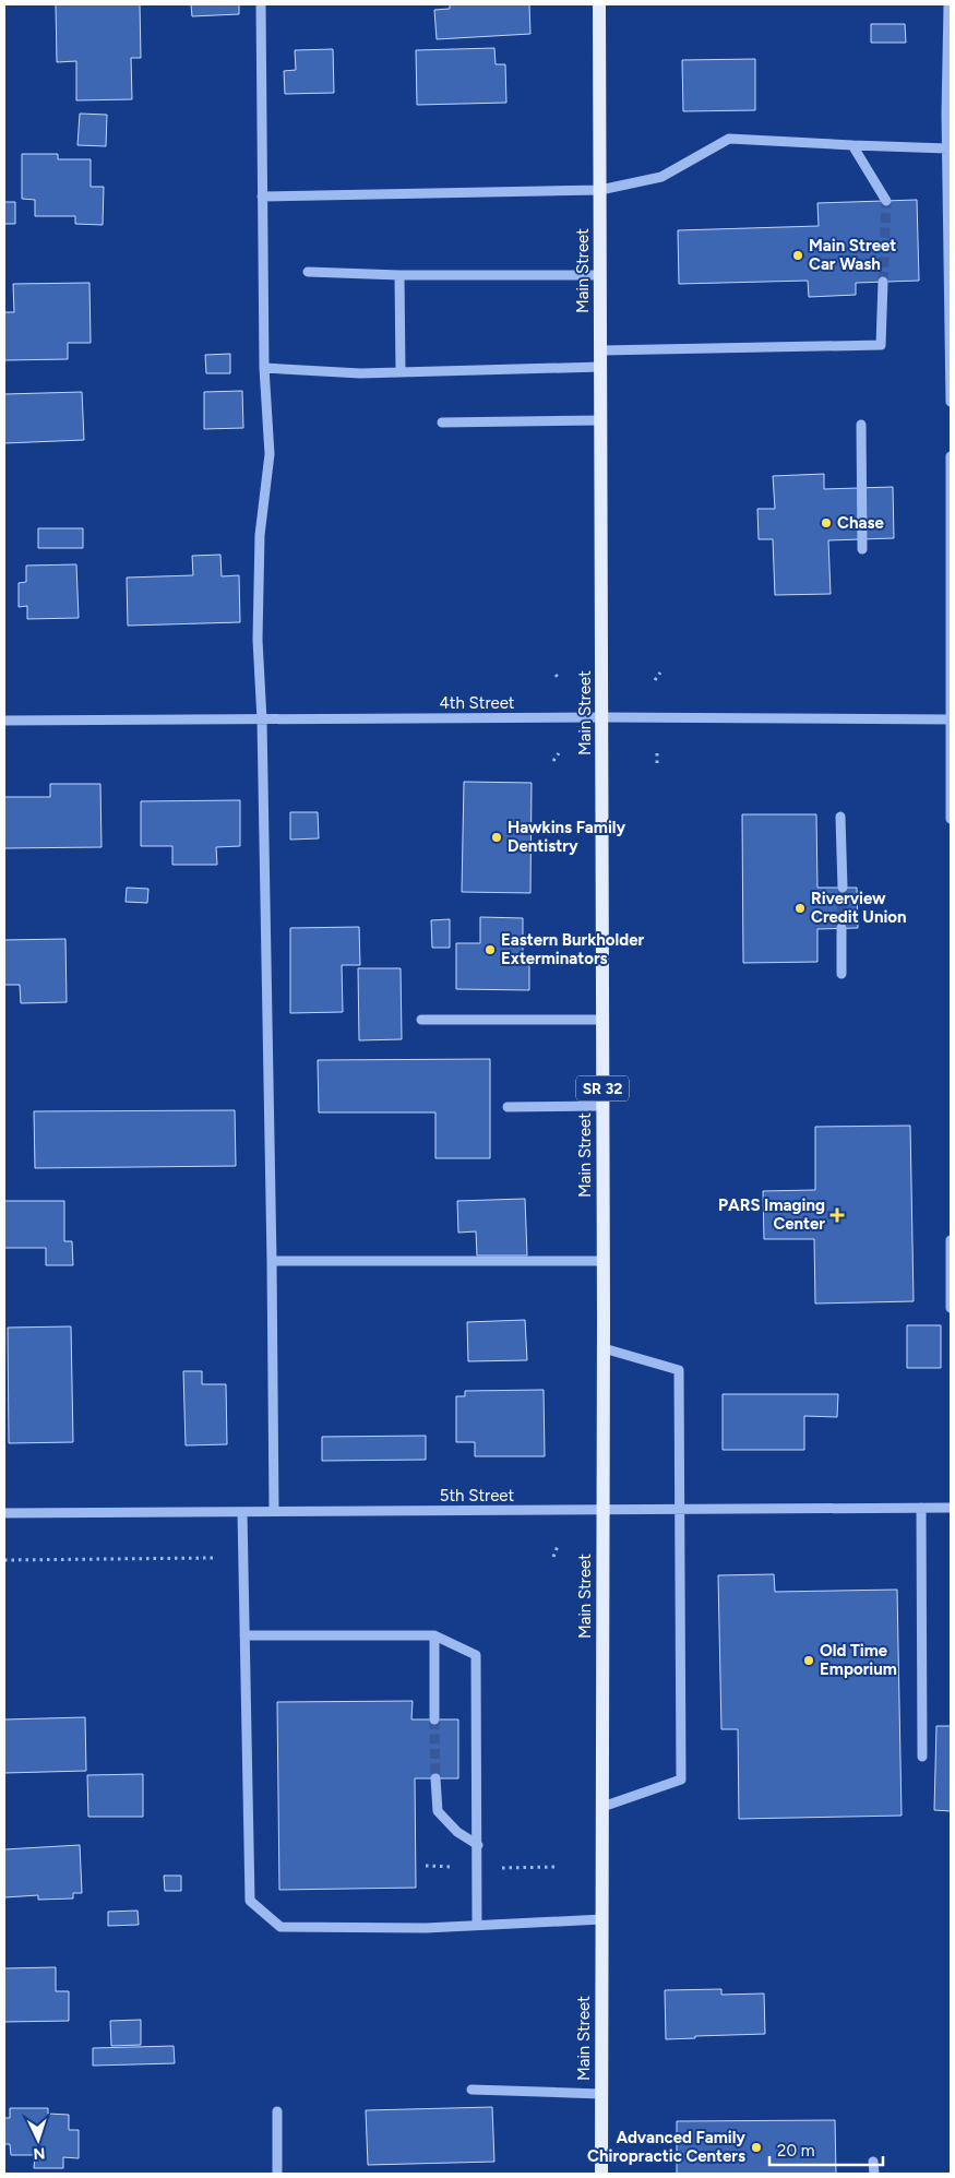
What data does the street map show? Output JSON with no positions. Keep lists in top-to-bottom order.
{
  "streets": {
    "main road": ["Main Street", "SR 32"],
    "street": ["4th Street", "5th Street"]
  },
  "crossings": [
    ["Main Street", "4th Street"],
    ["Main Street", "5th Street"]
  ],
  "places": {
    "other": [
      "Main Street Car Wash",
      "Chase",
      "Hawkins Family Dentistry",
      "Riverview Credit Union",
      "Eastern Burkholder Exterminators",
      "Old Time Emporium",
      "Advanced Family Chiropractic Centers"
    ],
    "health": ["PARS Imaging Center"]
  },
  "scale_bar": "20 m",
  "north": "bottom"
}
